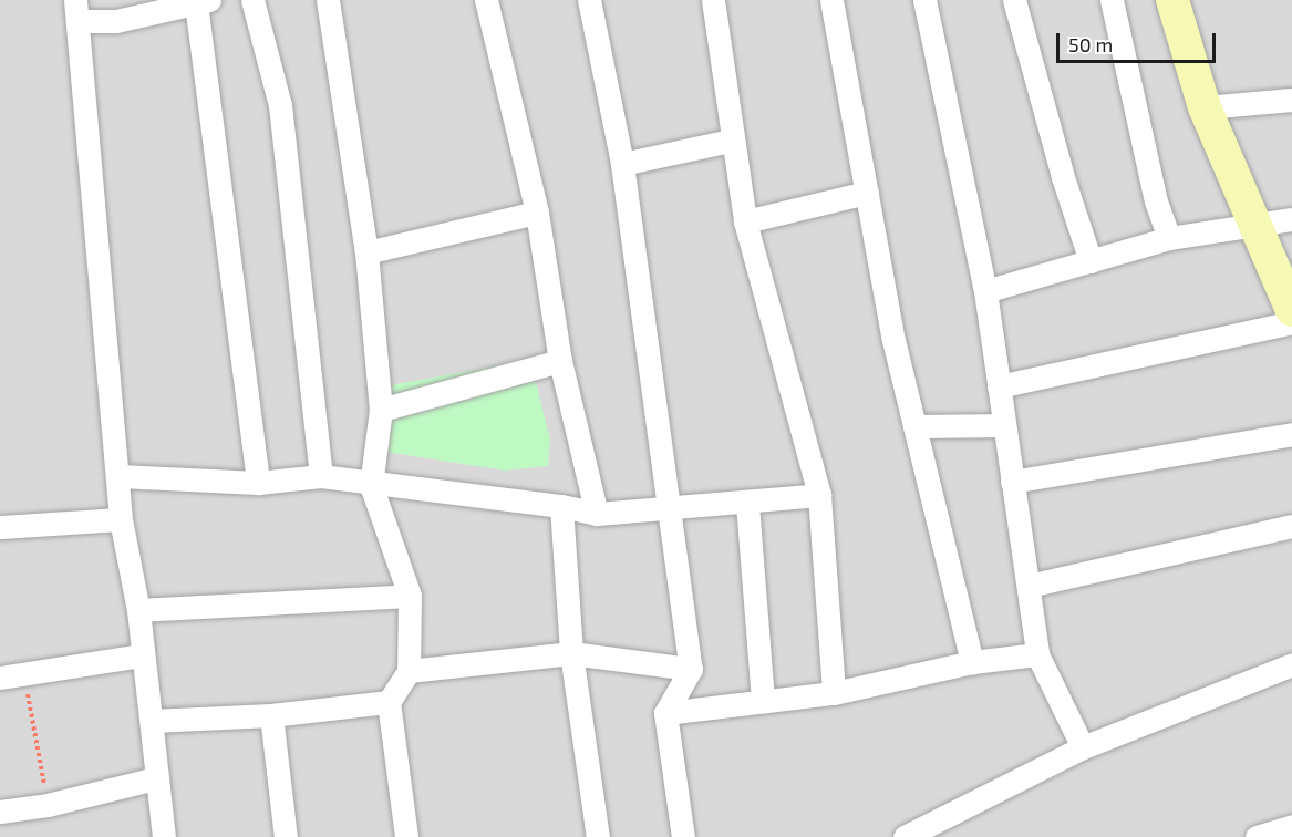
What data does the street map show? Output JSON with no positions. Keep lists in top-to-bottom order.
{
  "scale_bar": "50 m"
}
